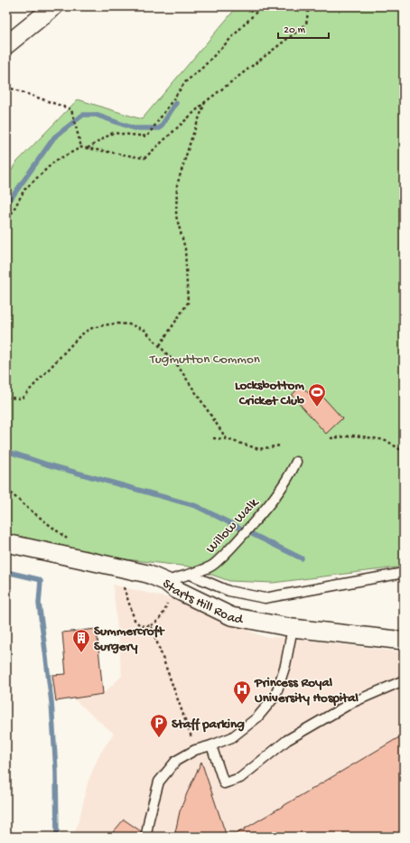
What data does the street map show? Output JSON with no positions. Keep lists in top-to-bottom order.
{
  "streets": {
    "street": ["Starts Hill Road"],
    "lane": ["Willow Walk"]
  },
  "crossings": [
    ["Willow Walk", "Starts Hill Road"]
  ],
  "parks": ["Tugmutton Common"],
  "places": {
    "sports": ["Locksbottom Cricket Club"],
    "building": ["Summercroft Surgery"],
    "hospital": ["Princess Royal University Hospital"],
    "parking": ["Staff parking"]
  },
  "scale_bar": "20 m"
}
